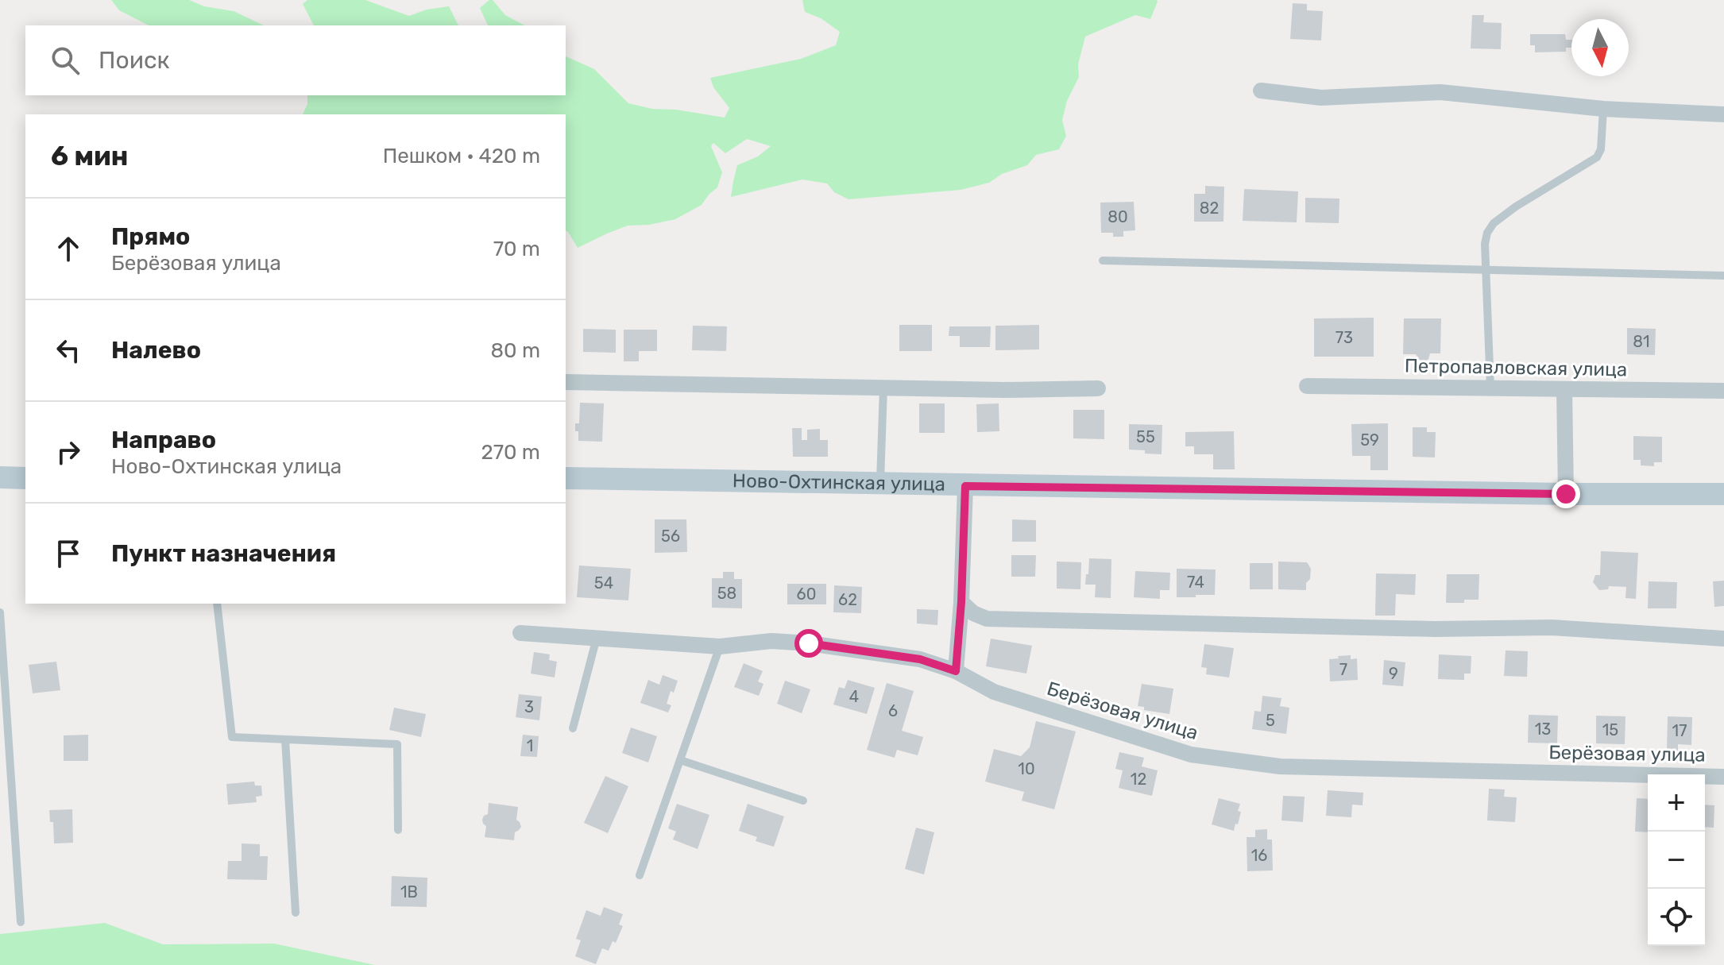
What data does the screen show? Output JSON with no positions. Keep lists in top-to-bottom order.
{
  "streets": {
    "street": ["Петропавловская улица", "Ново-Охтинская улица", "Берёзовая улица"]
  },
  "house_numbers": [
    "82",
    "80",
    "73",
    "81",
    "55",
    "59",
    "56",
    "74",
    "54",
    "58",
    "60",
    "62",
    "7",
    "9",
    "4",
    "3",
    "6",
    "5",
    "13",
    "15",
    "17",
    "1",
    "10",
    "12",
    "16",
    "1В"
  ],
  "north": "bottom",
  "page": {
    "search": "Поиск",
    "heading": ["6 мин", "Пешком · 420 m"],
    "list": [
      ["Прямо", "Берёзовая улица", "70 m"],
      ["Налево", "80 m"],
      ["Направо", "Ново-Охтинская улица", "270 m"],
      "Пункт назначения"
    ],
    "map_buttons": ["+", "−"]
  }
}
